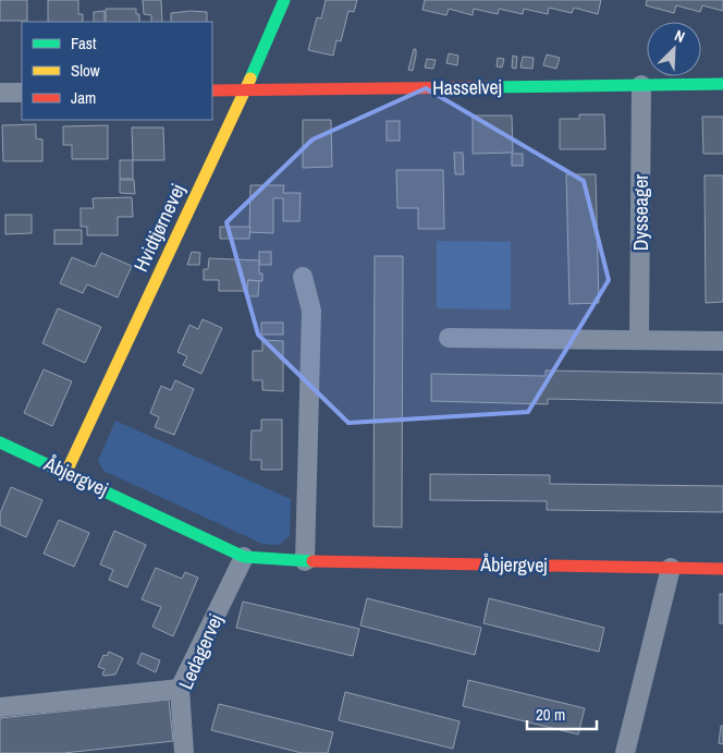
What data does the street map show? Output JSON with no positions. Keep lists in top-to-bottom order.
{
  "streets": {
    "street": [
      "Hasselvej",
      "Dysseager",
      "Hvidtjørnevej",
      "Åbjergvej",
      "Ledagervej"
    ]
  },
  "crossings": [
    ["Hasselvej", "Dysseager"],
    ["Hasselvej", "Hvidtjørnevej"],
    ["Hvidtjørnevej", "Åbjergvej"],
    ["Åbjergvej", "Ledagervej"]
  ],
  "legend": ["Fast", "Slow", "Jam"],
  "scale_bar": "20 m",
  "north": "top right"
}
